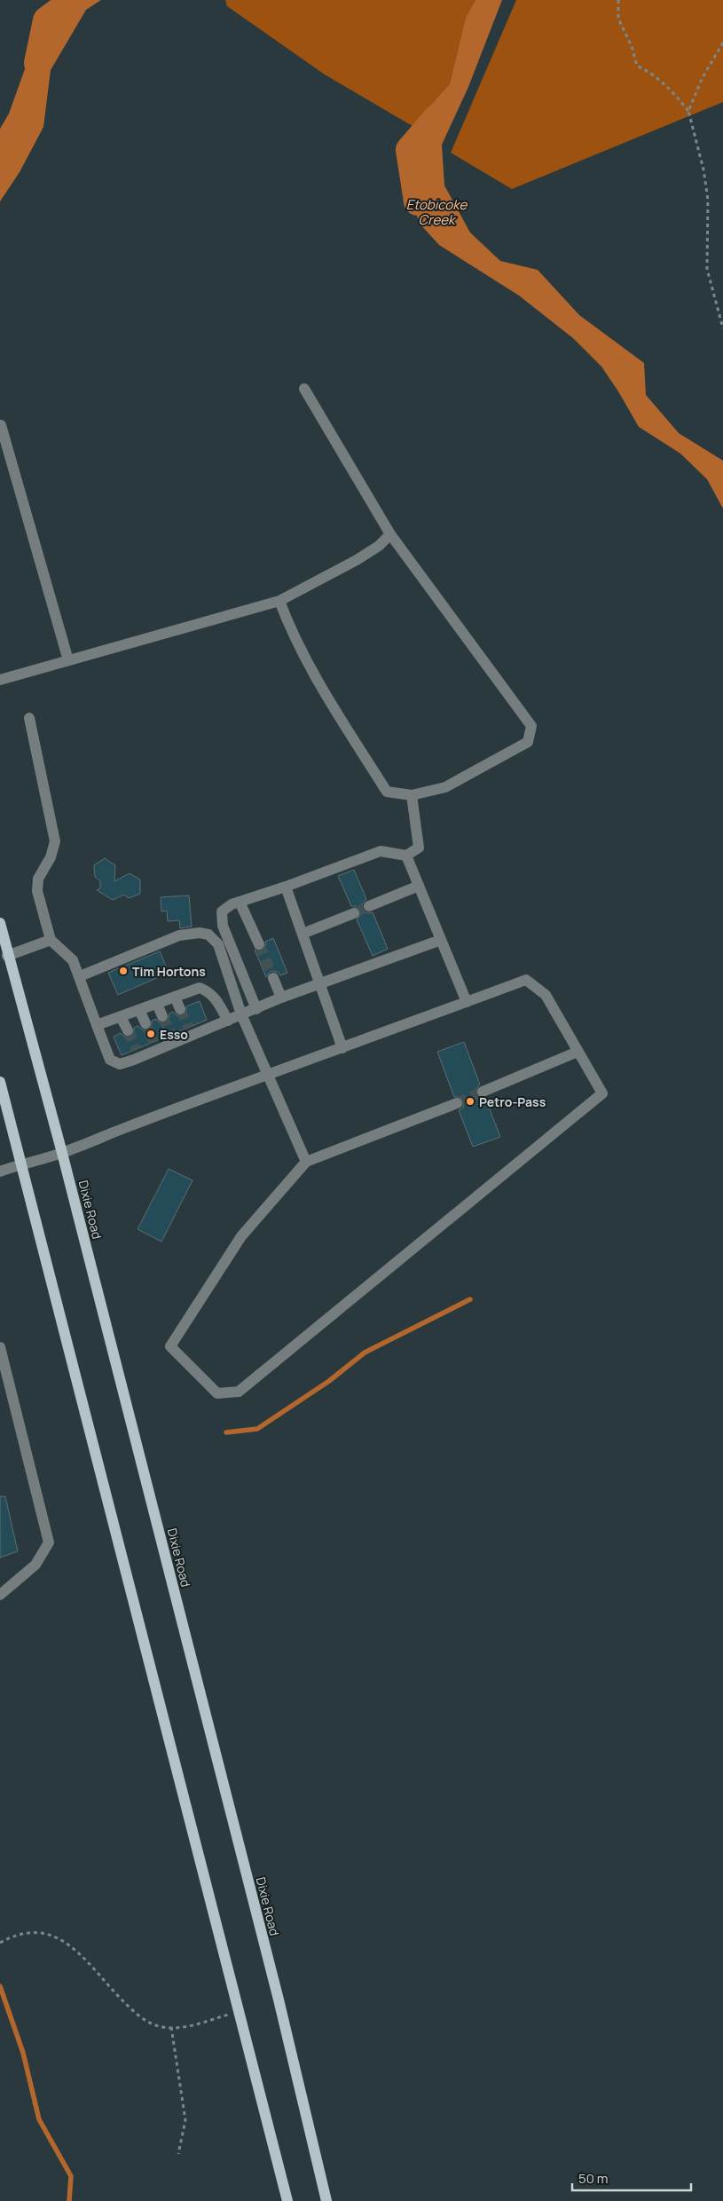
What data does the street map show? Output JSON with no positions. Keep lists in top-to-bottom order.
{
  "streets": {
    "main road": ["Dixie Road"]
  },
  "water": ["Etobicoke Creek"],
  "places": ["Tim Hortons", "Esso", "Petro-Pass"],
  "scale_bar": "50 m"
}
